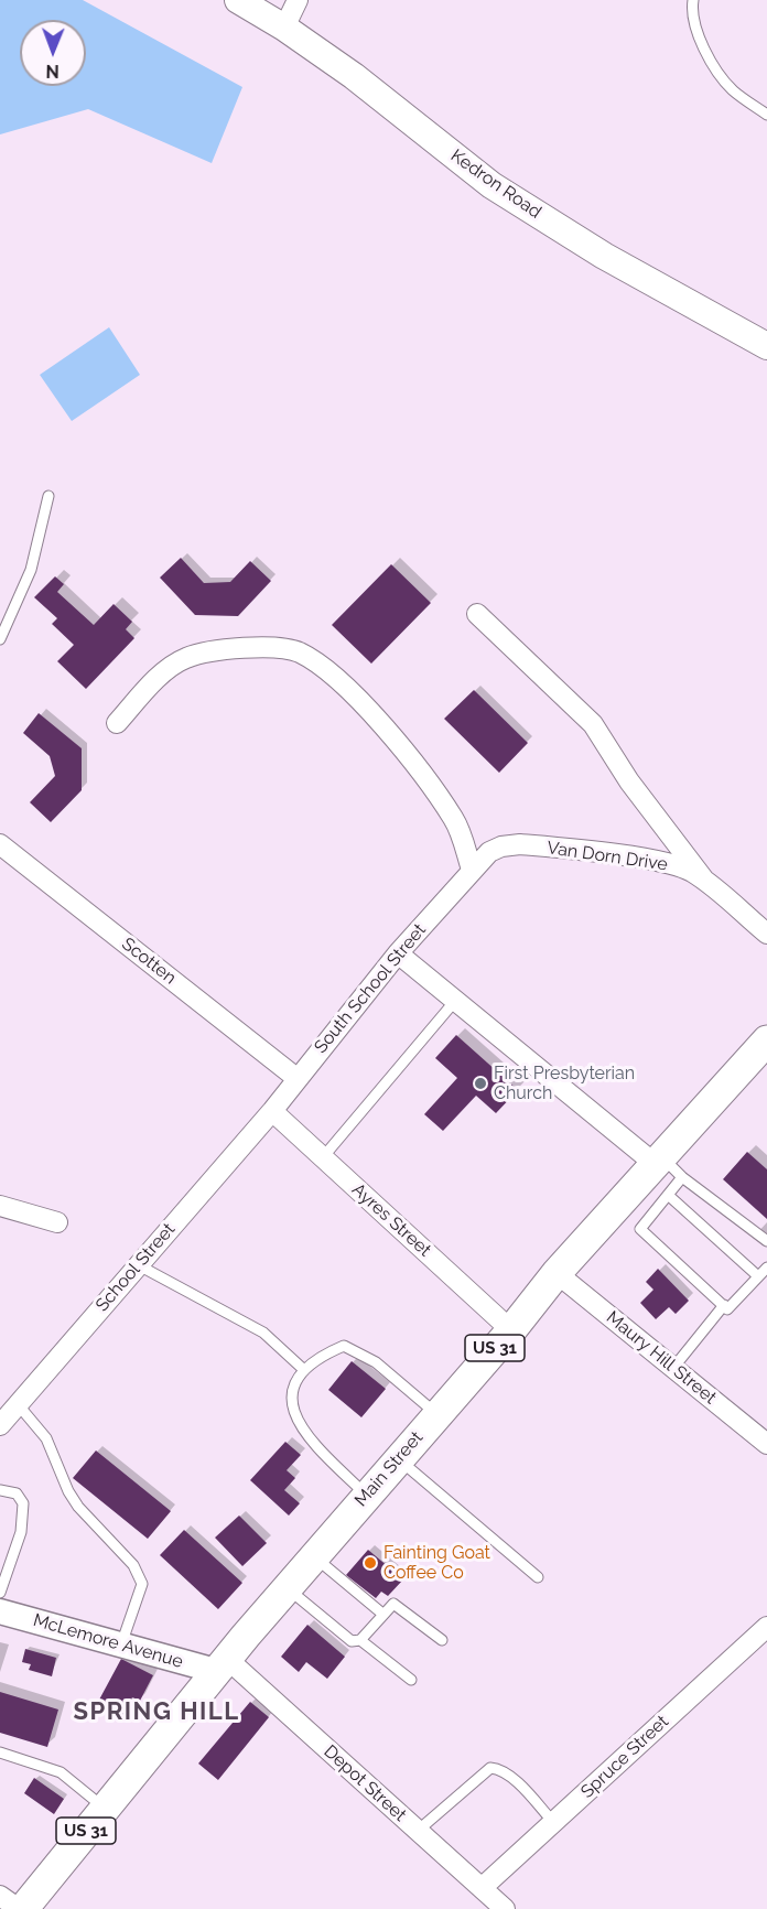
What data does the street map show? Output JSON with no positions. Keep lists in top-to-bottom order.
{
  "streets": {
    "main road": ["Kedron Road", "US 31", "Main Street"],
    "street": [
      "Van Dorn Drive",
      "Scotten",
      "South School Street",
      "Ayres Street",
      "School Street",
      "Maury Hill Street",
      "McLemore Avenue",
      "Spruce Street",
      "Depot Street"
    ]
  },
  "crossings": [
    ["Van Dorn Drive", "South School Street"],
    ["Scotten", "South School Street"],
    ["South School Street", "Ayres Street"],
    ["South School Street", "School Street"],
    ["Ayres Street", "School Street"],
    ["Ayres Street", "Main Street"],
    ["Maury Hill Street", "Main Street"],
    ["Main Street", "McLemore Avenue"],
    ["Main Street", "Depot Street"],
    ["McLemore Avenue", "Depot Street"],
    ["Spruce Street", "Depot Street"]
  ],
  "districts": ["SPRING HILL"],
  "places": ["First Presbyterian Church", "Fainting Goat Coffee Co"],
  "north": "bottom"
}
